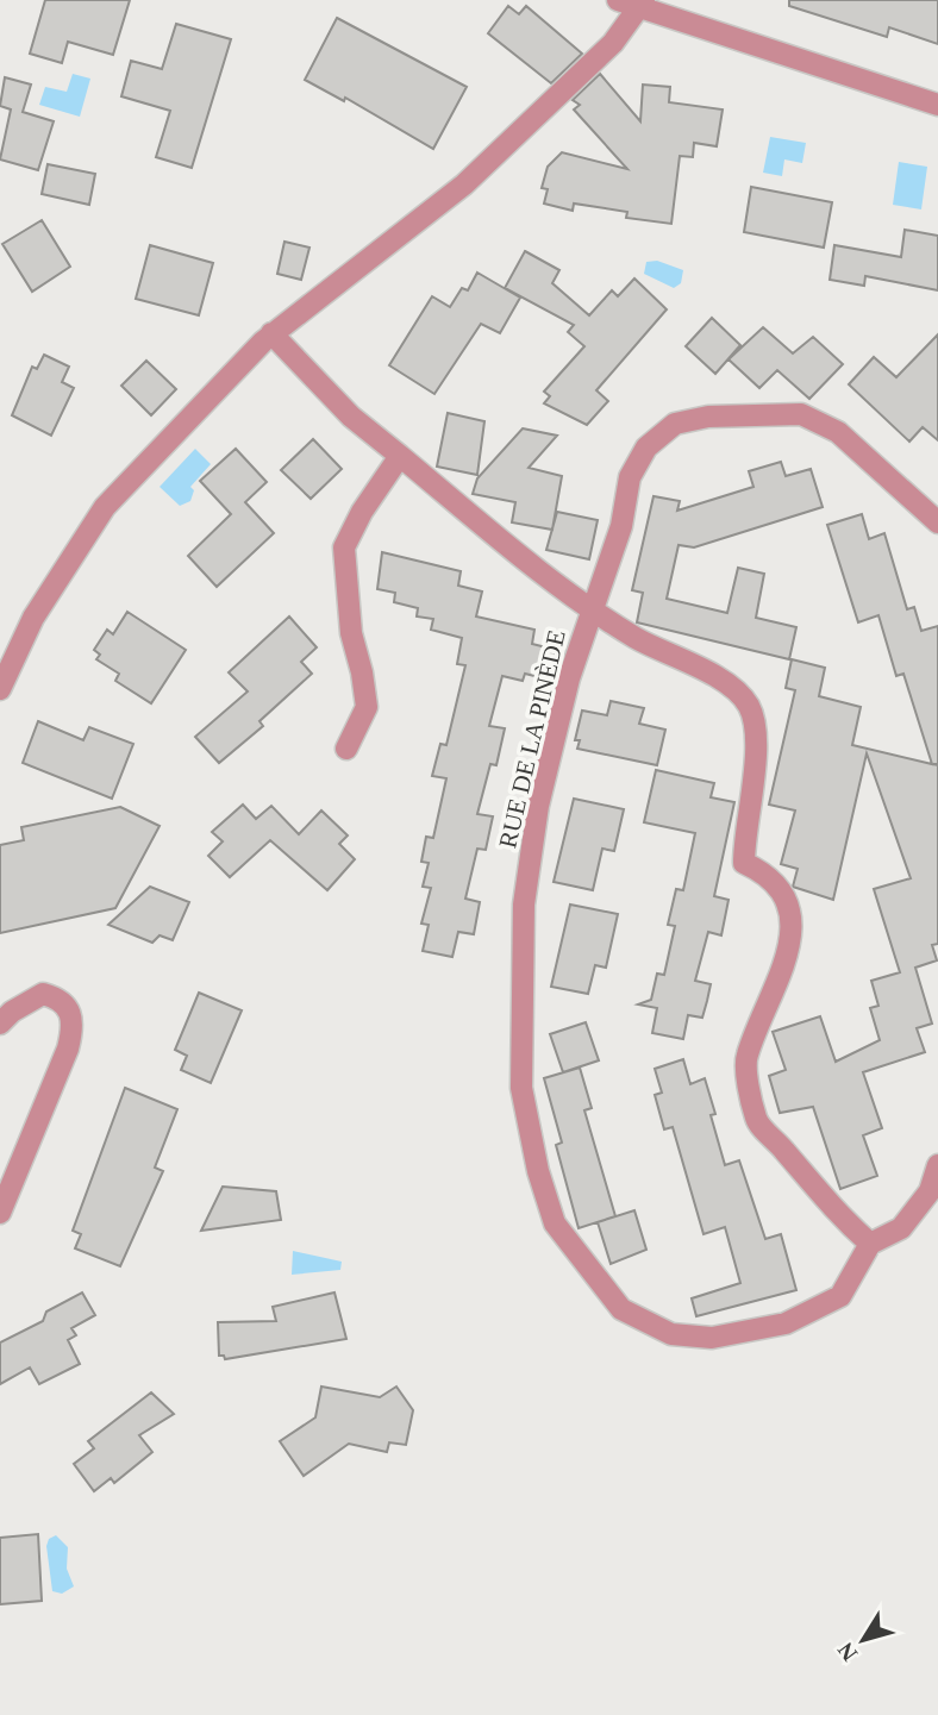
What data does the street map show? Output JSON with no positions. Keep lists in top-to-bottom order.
{
  "streets": {
    "street": ["RUE DE LA PINÈDE"]
  },
  "north": "bottom left"
}
